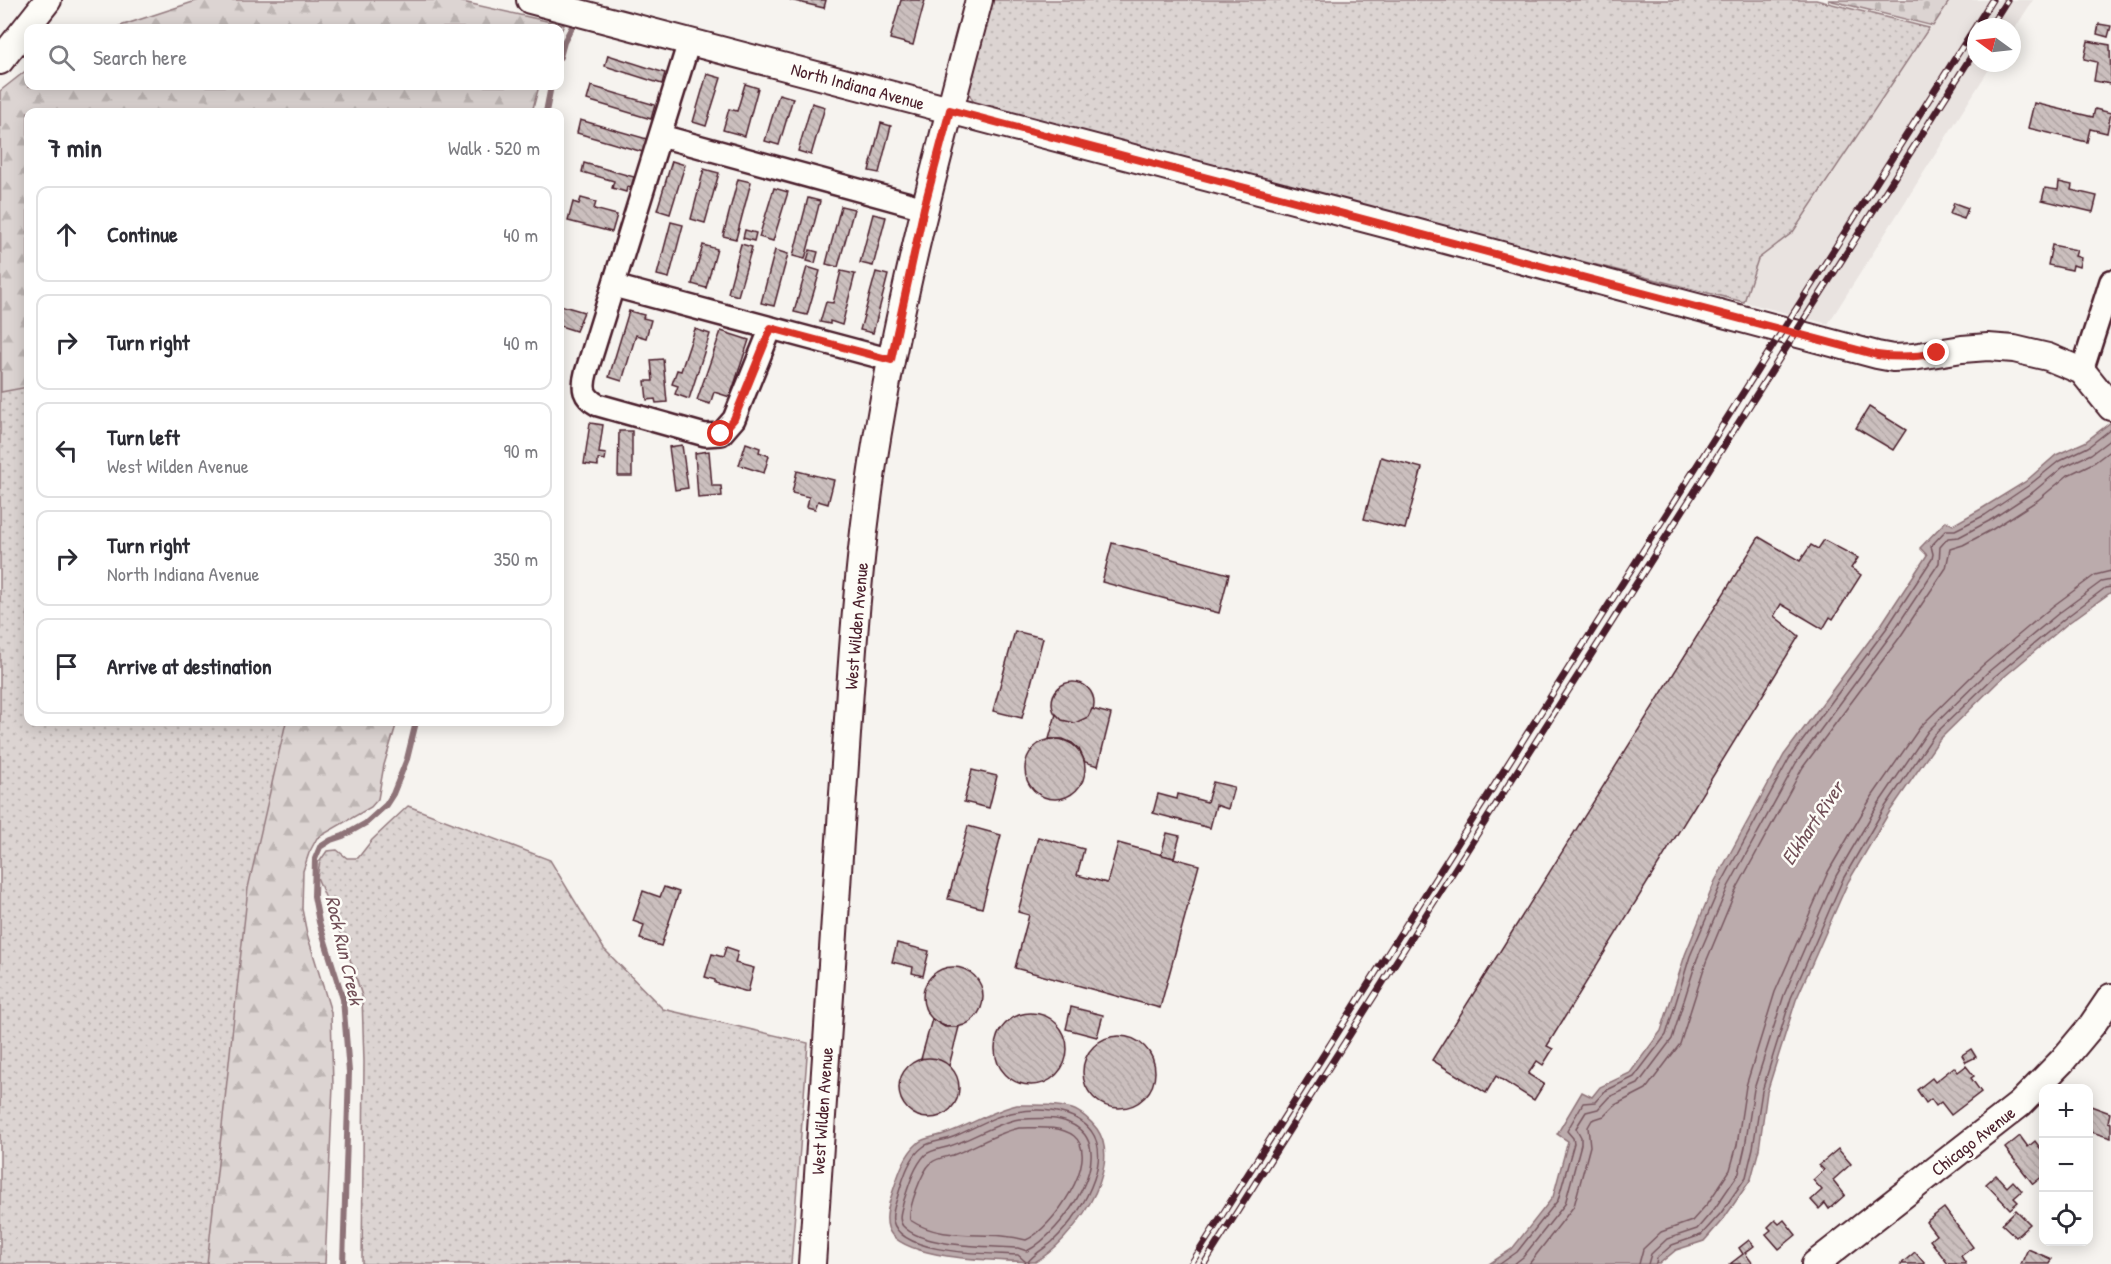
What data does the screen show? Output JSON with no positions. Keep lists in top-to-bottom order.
{
  "streets": {
    "street": ["North Indiana Avenue", "West Wilden Avenue", "Chicago Avenue"]
  },
  "crossings": [
    ["North Indiana Avenue", "West Wilden Avenue"]
  ],
  "water": ["Elkhart River", "Rock Run Creek"],
  "north": "left",
  "page": {
    "search": "Search here",
    "heading": ["7 min", "Walk · 520 m"],
    "list": [
      ["Continue", "40 m"],
      ["Turn right", "40 m"],
      ["Turn left", "West Wilden Avenue", "90 m"],
      ["Turn right", "North Indiana Avenue", "350 m"],
      "Arrive at destination"
    ],
    "map_buttons": ["+", "−"]
  }
}
